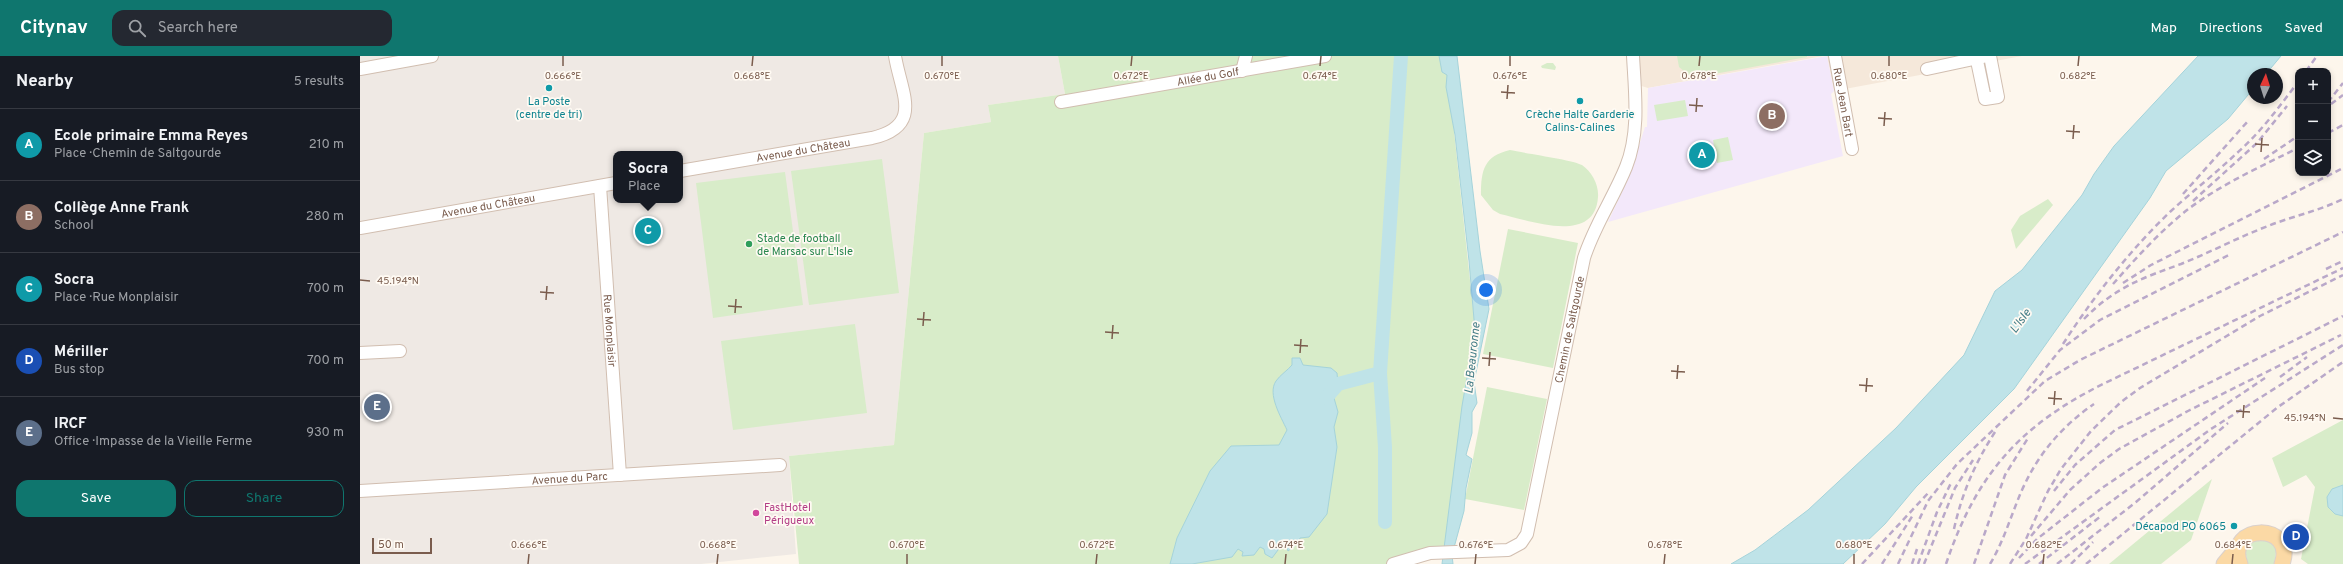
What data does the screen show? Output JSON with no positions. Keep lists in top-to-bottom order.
{
  "streets": {
    "street": [
      "Allée du Golf",
      "Rue Jean Bart",
      "Avenue du Château",
      "Chemin de Saltgourde",
      "Rue Monplaisir",
      "Avenue du Parc"
    ]
  },
  "crossings": [
    ["Avenue du Château", "Rue Monplaisir"],
    ["Rue Monplaisir", "Avenue du Parc"]
  ],
  "water": ["L'Isle", "La Beauronne"],
  "places": [
    "La Poste (centre de tri)",
    "Crèche Halte Garderie Calins-Calines",
    "Stade de football de Marsac sur L'Isle",
    "FastHotel Périgueux",
    "Décapod PO 6065"
  ],
  "scale_bar": "50 m",
  "north": "top",
  "page": {
    "header": "Citynav",
    "search": "Search here",
    "nav": ["Map", "Directions", "Saved"],
    "heading": ["Nearby", "5 results"],
    "map_buttons": ["+", "−"],
    "pins": [
      "B",
      "A",
      "C",
      "E",
      "D"
    ],
    "list": [
      {
        "mark": "A",
        "name": "Ecole primaire Emma Reyes",
        "note": "Place · Chemin de Saltgourde",
        "value": "210 m"
      },
      {
        "mark": "B",
        "name": "Collège Anne Frank",
        "note": "School",
        "value": "280 m"
      },
      {
        "mark": "C",
        "name": "Socra",
        "note": "Place · Rue Monplaisir",
        "value": "700 m"
      },
      {
        "mark": "D",
        "name": "Mériller",
        "note": "Bus stop",
        "value": "700 m"
      },
      {
        "mark": "E",
        "name": "IRCF",
        "note": "Office · Impasse de la Vieille Ferme",
        "value": "930 m"
      }
    ],
    "popup": ["Socra", "Place"],
    "buttons": ["Save", "Share"],
    "scale": "50 m"
  },
  "coordinates": [
    "0.666°E",
    "0.668°E",
    "0.670°E",
    "0.672°E",
    "0.674°E",
    "0.676°E",
    "0.678°E",
    "0.680°E",
    "0.682°E",
    "45.194°N",
    "0.684°E"
  ]
}
